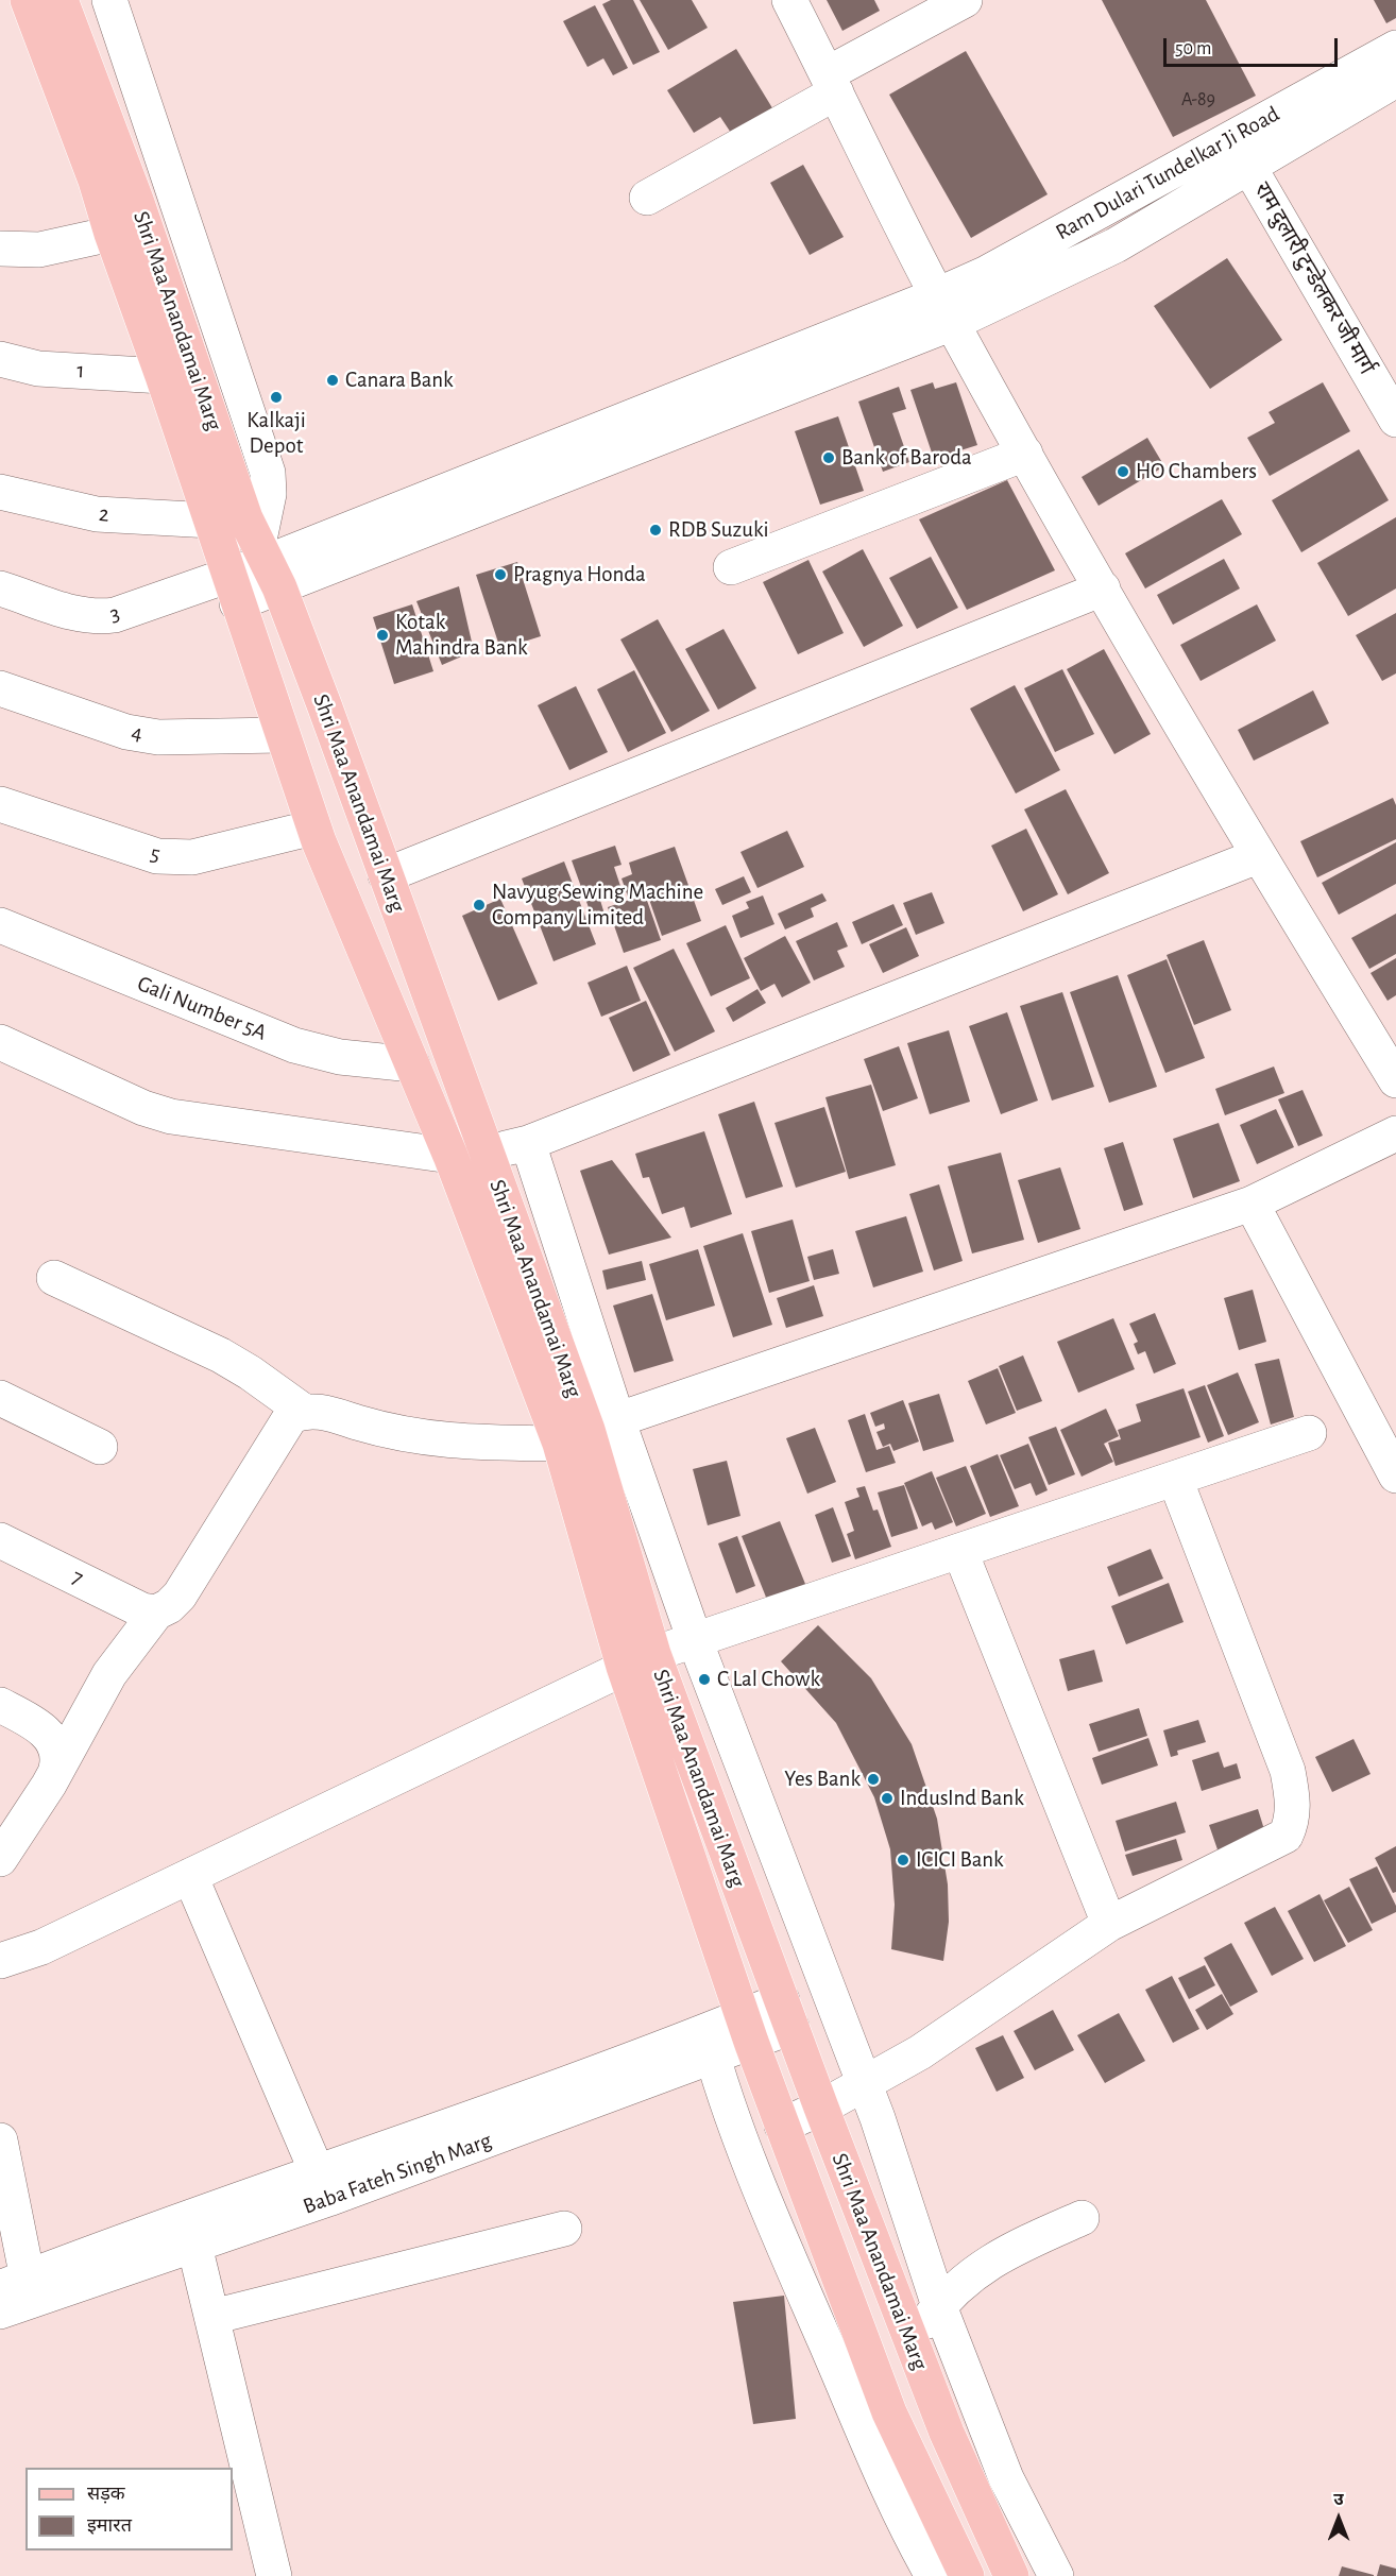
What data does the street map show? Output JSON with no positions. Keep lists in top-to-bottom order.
{
  "streets": {
    "main road": ["Shri Maa Anandamai Marg"],
    "street": [
      "Ram Dulari Tundelkar Ji Road",
      "राम दुलारी टुन्डेलकर जी मार्ग",
      "1",
      "2",
      "3",
      "4",
      "5",
      "Gali Number 5A",
      "7",
      "Baba Fateh Singh Marg"
    ]
  },
  "crossings": [
    ["Ram Dulari Tundelkar Ji Road", "राम दुलारी टुन्डेलकर जी मार्ग"],
    ["Ram Dulari Tundelkar Ji Road", "Shri Maa Anandamai Marg"],
    ["Ram Dulari Tundelkar Ji Road", "3"],
    ["Shri Maa Anandamai Marg", "1"],
    ["Shri Maa Anandamai Marg", "2"],
    ["Shri Maa Anandamai Marg", "3"],
    ["Shri Maa Anandamai Marg", "4"],
    ["Shri Maa Anandamai Marg", "5"],
    ["Shri Maa Anandamai Marg", "Gali Number 5A"],
    ["Shri Maa Anandamai Marg", "Baba Fateh Singh Marg"]
  ],
  "places": [
    "Canara Bank",
    "Kalkaji Depot",
    "Bank of Baroda",
    "HO Chambers",
    "RDB Suzuki",
    "Pragnya Honda",
    "Kotak Mahindra Bank",
    "Navyug Sewing Machine Company Limited",
    "C Lal Chowk",
    "Yes Bank",
    "IndusInd Bank",
    "ICICI Bank"
  ],
  "house_numbers": ["A-89"],
  "legend": ["सड़क", "इमारत"],
  "scale_bar": "50 m",
  "north": "top"
}
